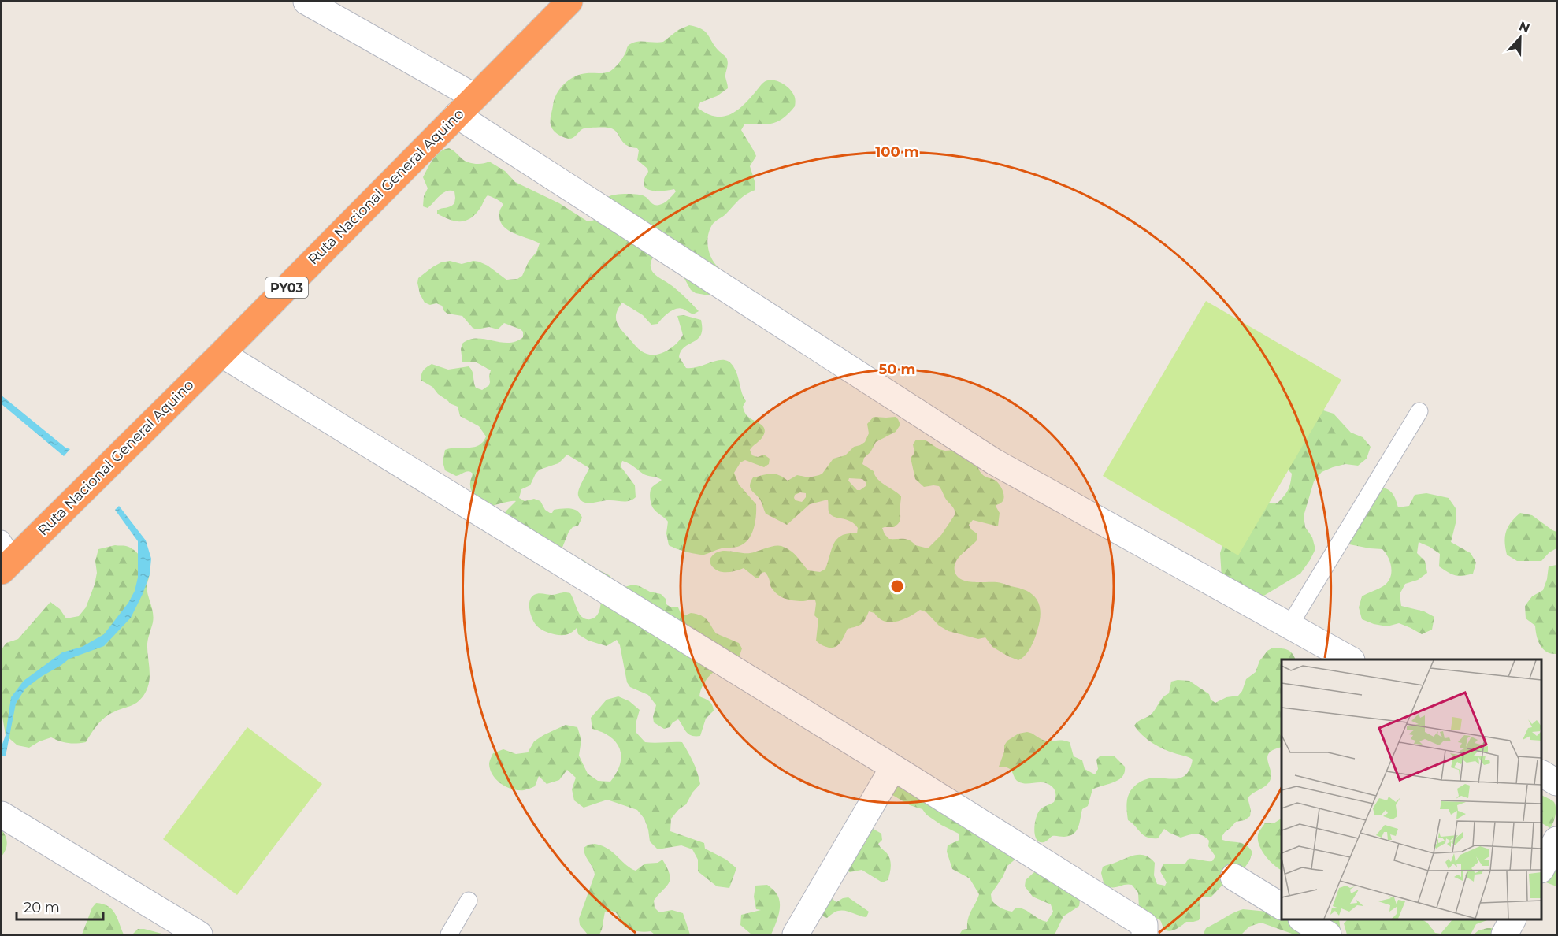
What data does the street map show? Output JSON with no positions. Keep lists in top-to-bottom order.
{
  "streets": {
    "highway": ["Ruta Nacional General Aquino", "PY03"]
  },
  "scale_bar": "20 m",
  "north": "top",
  "rings": ["100 m", "50 m"]
}
